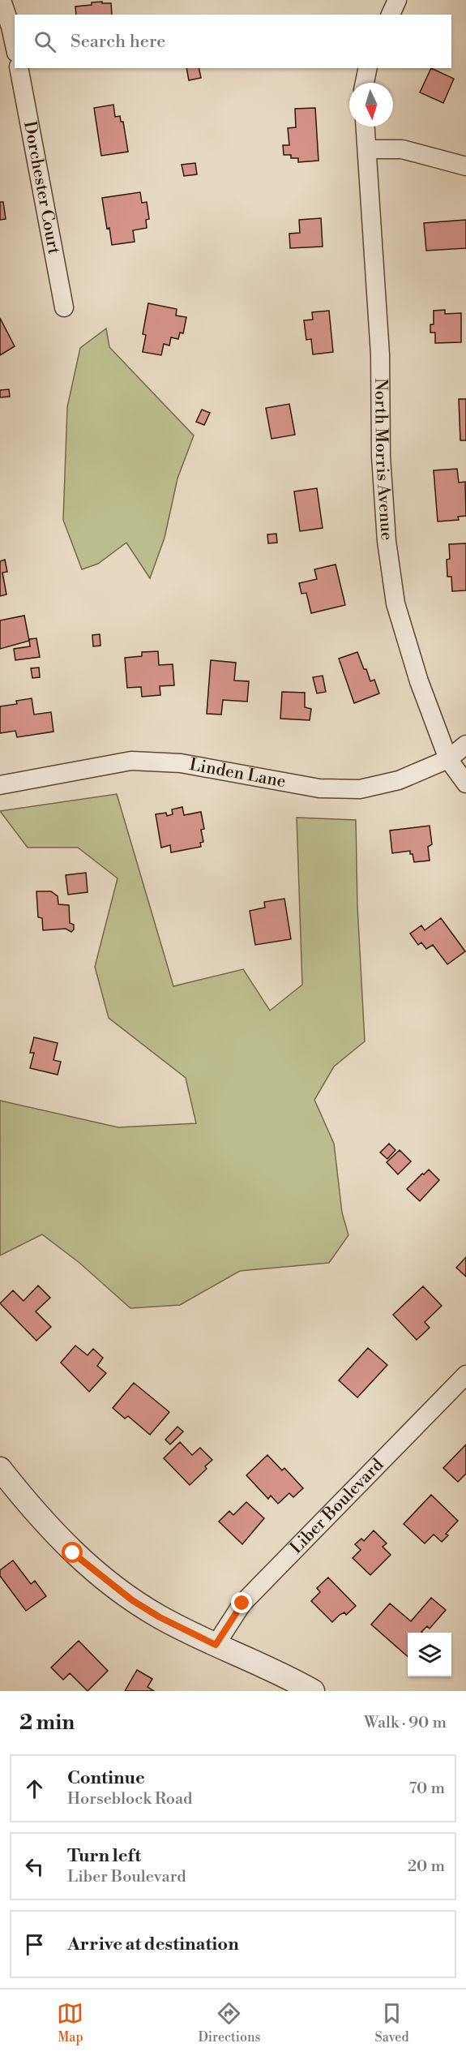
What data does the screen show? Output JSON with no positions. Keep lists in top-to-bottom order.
{
  "streets": {
    "street": [
      "Dorchester Court",
      "North Morris Avenue",
      "Linden Lane",
      "Liber Boulevard"
    ]
  },
  "crossings": [
    ["North Morris Avenue", "Linden Lane"]
  ],
  "north": "bottom",
  "page": {
    "search": "Search here",
    "heading": ["2 min", "Walk · 90 m"],
    "list": [
      ["Continue", "Horseblock Road", "70 m"],
      ["Turn left", "Liber Boulevard", "20 m"],
      "Arrive at destination"
    ],
    "nav": ["Map", "Directions", "Saved"]
  }
}
